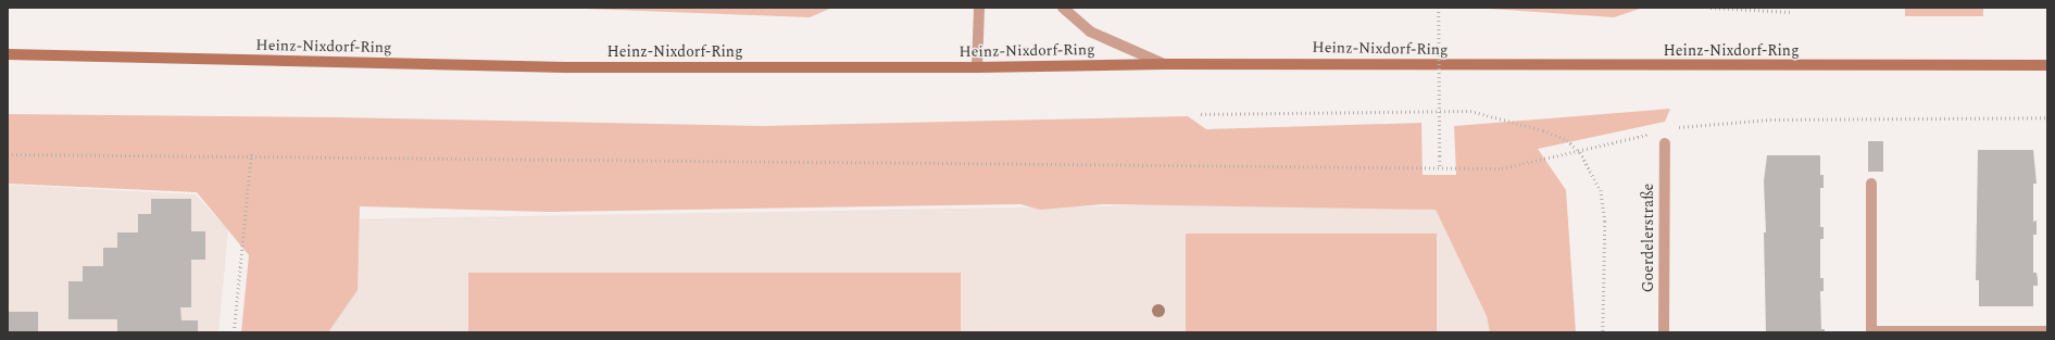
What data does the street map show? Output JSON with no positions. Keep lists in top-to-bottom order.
{
  "streets": {
    "main road": ["Heinz-Nixdorf-Ring"],
    "street": ["Goerdelerstraße"]
  }
}
